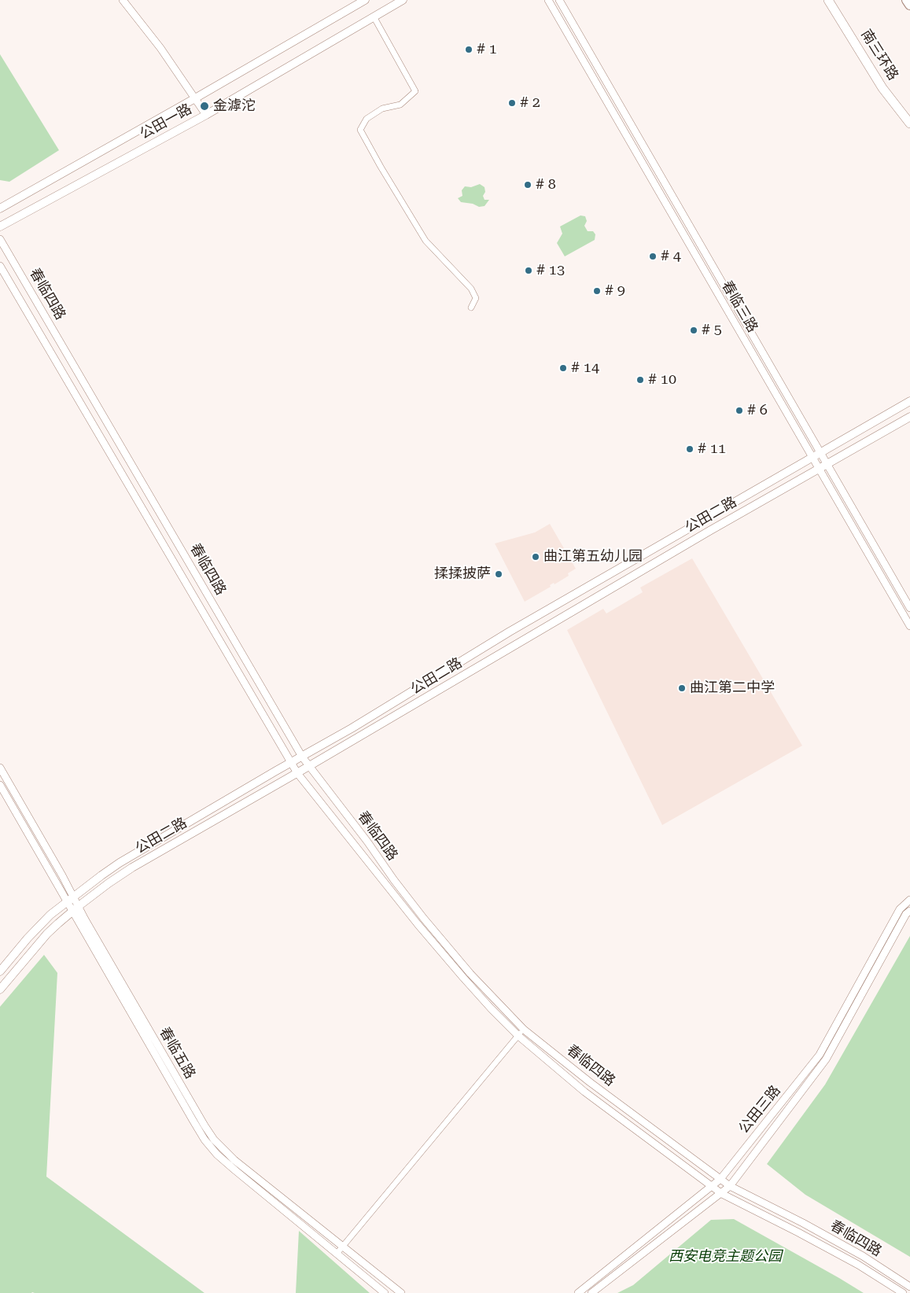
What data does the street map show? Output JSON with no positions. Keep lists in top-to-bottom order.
{
  "streets": {
    "highway": ["南三环路"],
    "main road": ["公田一路", "公田二路"],
    "street": [
      "春临四路",
      "春临三路",
      "春临五路",
      "公田三路"
    ]
  },
  "crossings": [
    ["春临四路", "公田二路"],
    ["春临四路", "公田三路"],
    ["春临三路", "公田二路"],
    ["公田二路", "春临五路"]
  ],
  "parks": ["西安电竞主题公园"],
  "places": [
    "# 1",
    "# 2",
    "金滹沱",
    "# 8",
    "# 4",
    "# 13",
    "# 9",
    "# 5",
    "# 14",
    "# 10",
    "# 6",
    "# 11",
    "曲江第五幼儿园",
    "揉揉披萨",
    "曲江第二中学"
  ]
}
